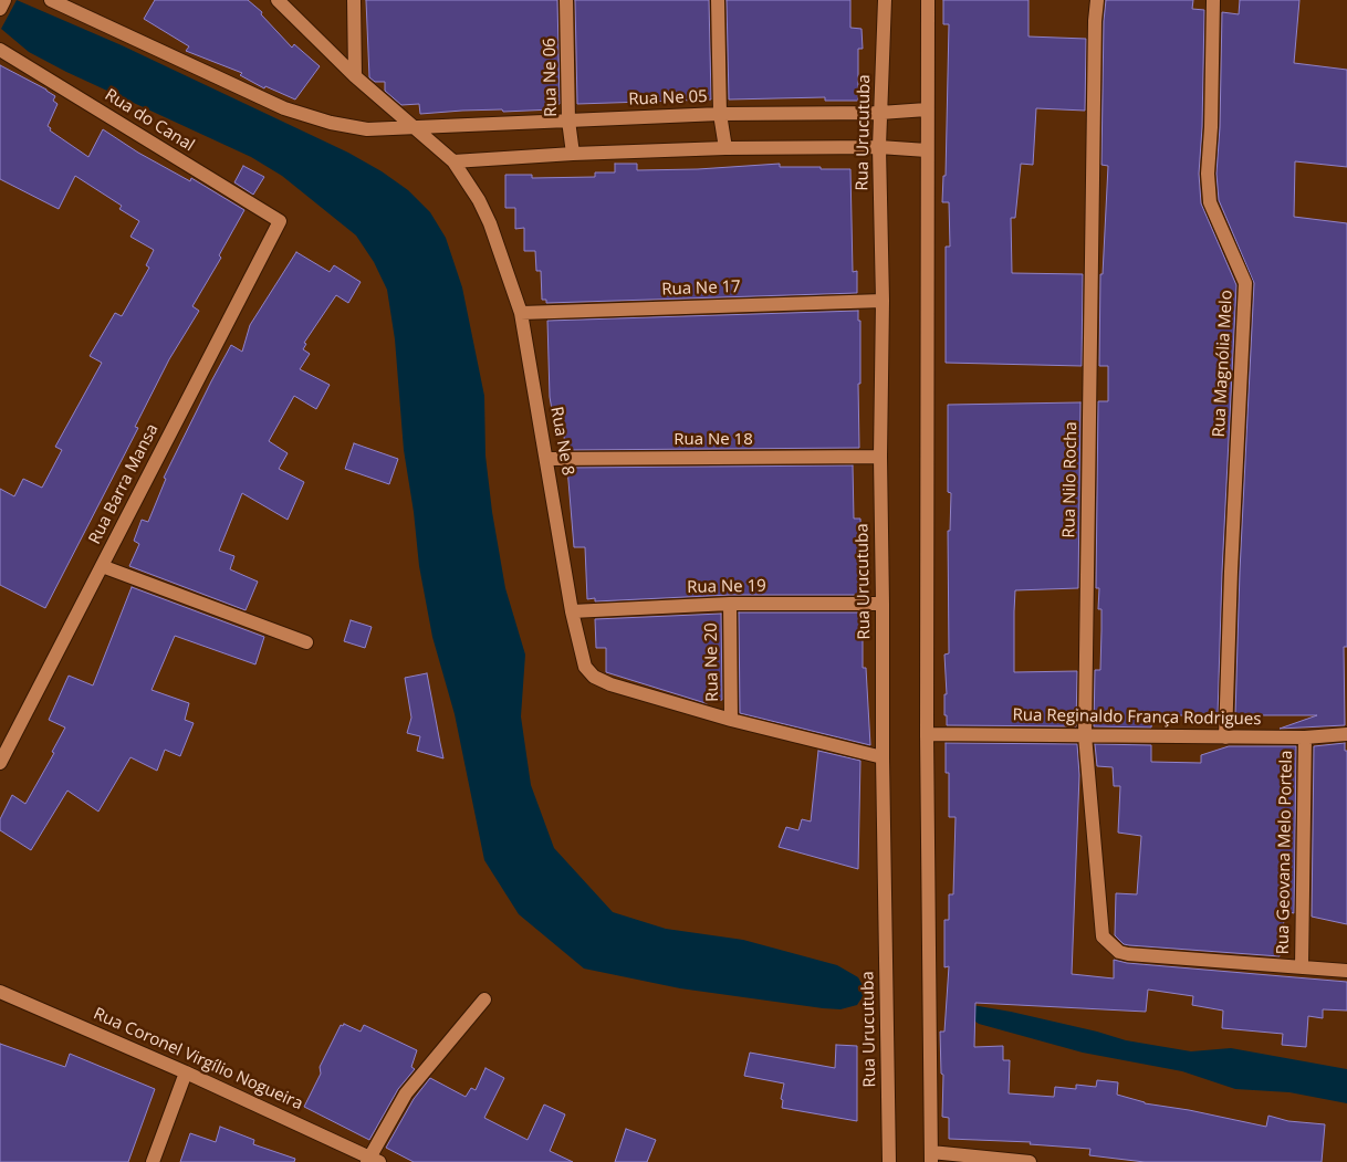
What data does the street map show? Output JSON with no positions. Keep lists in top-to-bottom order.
{
  "streets": {
    "street": [
      "Rua Ne 06",
      "Rua Ne 05",
      "Rua do Canal",
      "Rua Urucutuba",
      "Rua Ne 17",
      "Rua Magnólia Melo",
      "Rua Ne 18",
      "Rua Ne 8",
      "Rua Nilo Rocha",
      "Rua Barra Mansa",
      "Rua Ne 19",
      "Rua Ne 20",
      "Rua Reginaldo França Rodrigues",
      "Rua Geovana Melo Portela",
      "Rua Coronel Virgílio Nogueira"
    ]
  },
  "crossings": [
    ["Rua Ne 06", "Rua Ne 05"],
    ["Rua Ne 05", "Rua Urucutuba"],
    ["Rua Ne 05", "Rua Ne 8"],
    ["Rua do Canal", "Rua Barra Mansa"],
    ["Rua Urucutuba", "Rua Ne 17"],
    ["Rua Urucutuba", "Rua Ne 18"],
    ["Rua Urucutuba", "Rua Ne 8"],
    ["Rua Urucutuba", "Rua Ne 19"],
    ["Rua Ne 17", "Rua Ne 8"],
    ["Rua Magnólia Melo", "Rua Reginaldo França Rodrigues"],
    ["Rua Ne 18", "Rua Ne 8"],
    ["Rua Ne 8", "Rua Ne 19"],
    ["Rua Ne 8", "Rua Ne 20"],
    ["Rua Nilo Rocha", "Rua Reginaldo França Rodrigues"],
    ["Rua Nilo Rocha", "Rua Geovana Melo Portela"],
    ["Rua Ne 19", "Rua Ne 20"],
    ["Rua Reginaldo França Rodrigues", "Rua Geovana Melo Portela"]
  ]
}
